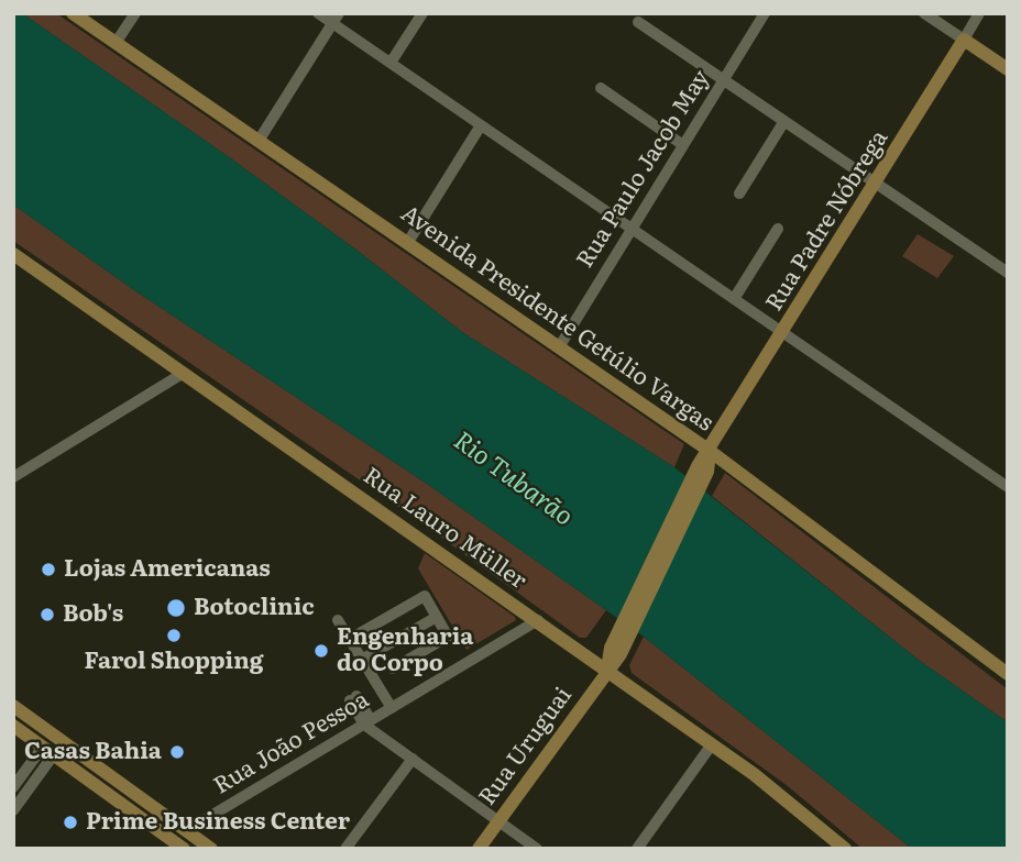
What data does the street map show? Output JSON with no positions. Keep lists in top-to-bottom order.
{
  "streets": {
    "main road": [
      "Rua Padre Nóbrega",
      "Avenida Presidente Getúlio Vargas",
      "Rua Lauro Müller",
      "Rua Uruguai"
    ],
    "street": ["Rua Paulo Jacob May", "Rua João Pessoa"]
  },
  "crossings": [
    ["Rua Paulo Jacob May", "Avenida Presidente Getúlio Vargas"],
    ["Rua Padre Nóbrega", "Avenida Presidente Getúlio Vargas"],
    ["Rua Padre Nóbrega", "Rua Uruguai"],
    ["Rua Lauro Müller", "Rua João Pessoa"],
    ["Rua Lauro Müller", "Rua Uruguai"]
  ],
  "water": ["Rio Tubarão"],
  "places": [
    "Lojas Americanas",
    "Botoclinic",
    "Bob's",
    "Farol Shopping",
    "Engenharia do Corpo",
    "Casas Bahia",
    "Prime Business Center"
  ]
}
